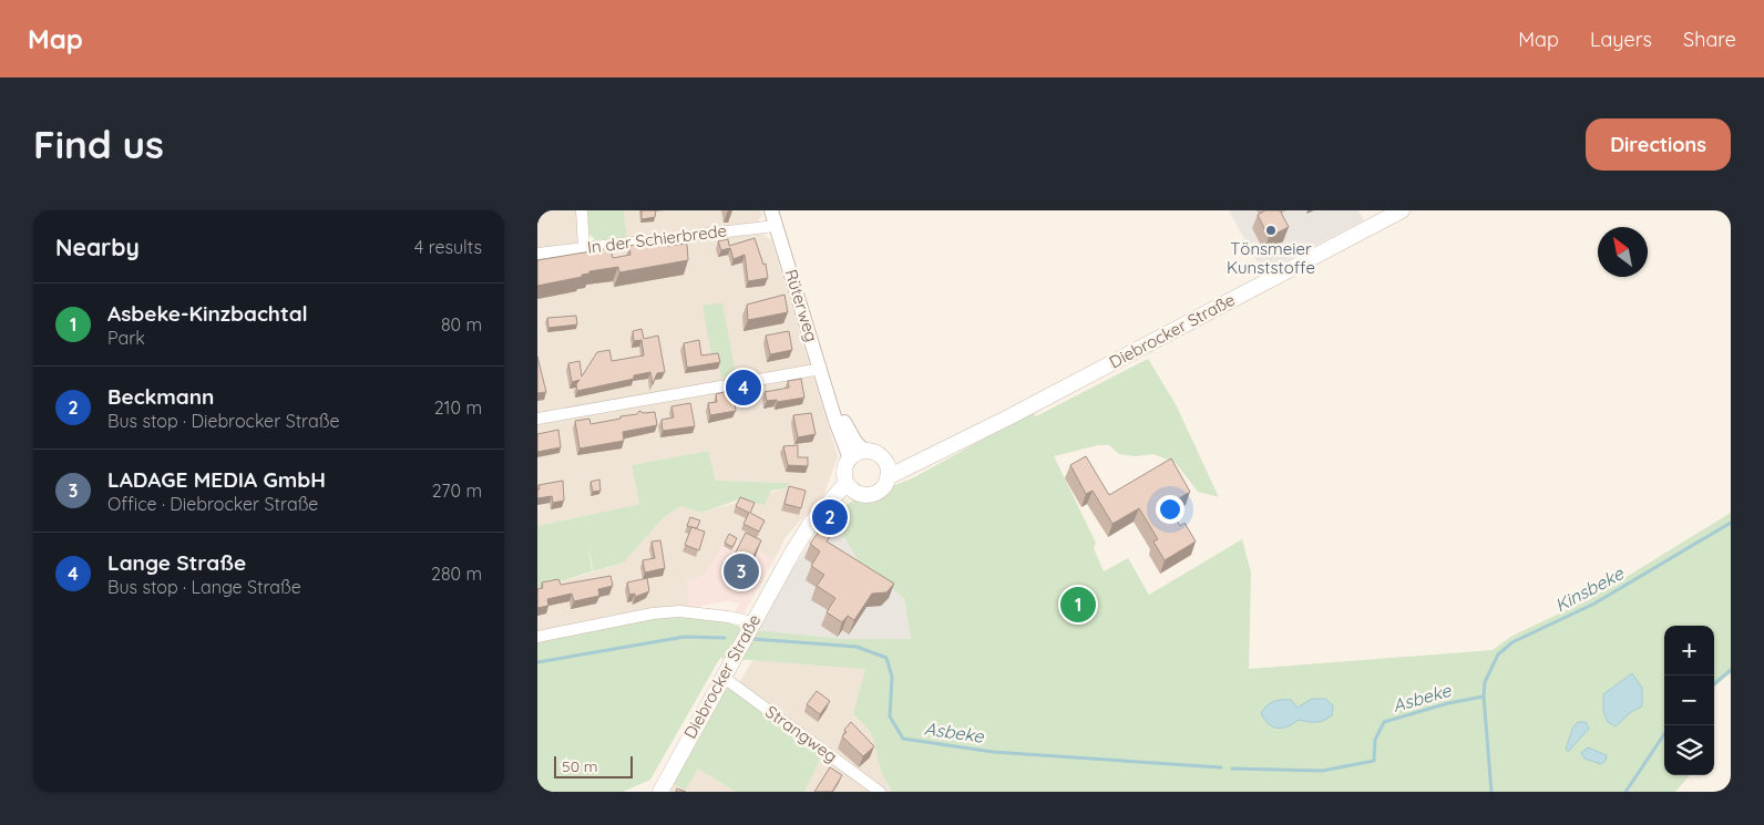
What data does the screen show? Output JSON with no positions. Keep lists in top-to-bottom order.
{
  "streets": {
    "main road": ["Diebrocker Straße"],
    "street": ["In der Schierbrede", "Rüterweg", "Strangweg"]
  },
  "crossings": [
    ["In der Schierbrede", "Rüterweg"],
    ["Rüterweg", "Diebrocker Straße"],
    ["Diebrocker Straße", "Strangweg"]
  ],
  "water": ["Kinsbeke", "Asbeke"],
  "places": ["Tönsmeier Kunststoffe"],
  "scale_bar": "50 m",
  "north": "top left",
  "page": {
    "header": "Map",
    "nav": ["Map", "Layers", "Share"],
    "buttons": "Directions",
    "title": "Find us",
    "heading": ["Nearby", "4 results"],
    "list": [
      {
        "mark": "1",
        "name": "Asbeke-Kinzbachtal",
        "note": "Park",
        "value": "80 m"
      },
      {
        "mark": "2",
        "name": "Beckmann",
        "note": "Bus stop · Diebrocker Straße",
        "value": "210 m"
      },
      {
        "mark": "3",
        "name": "LADAGE MEDIA GmbH",
        "note": "Office · Diebrocker Straße",
        "value": "270 m"
      },
      {
        "mark": "4",
        "name": "Lange Straße",
        "note": "Bus stop · Lange Straße",
        "value": "280 m"
      }
    ],
    "pins": [
      "4",
      "2",
      "3",
      "1"
    ],
    "map_buttons": ["+", "−"],
    "scale": "50 m"
  }
}
